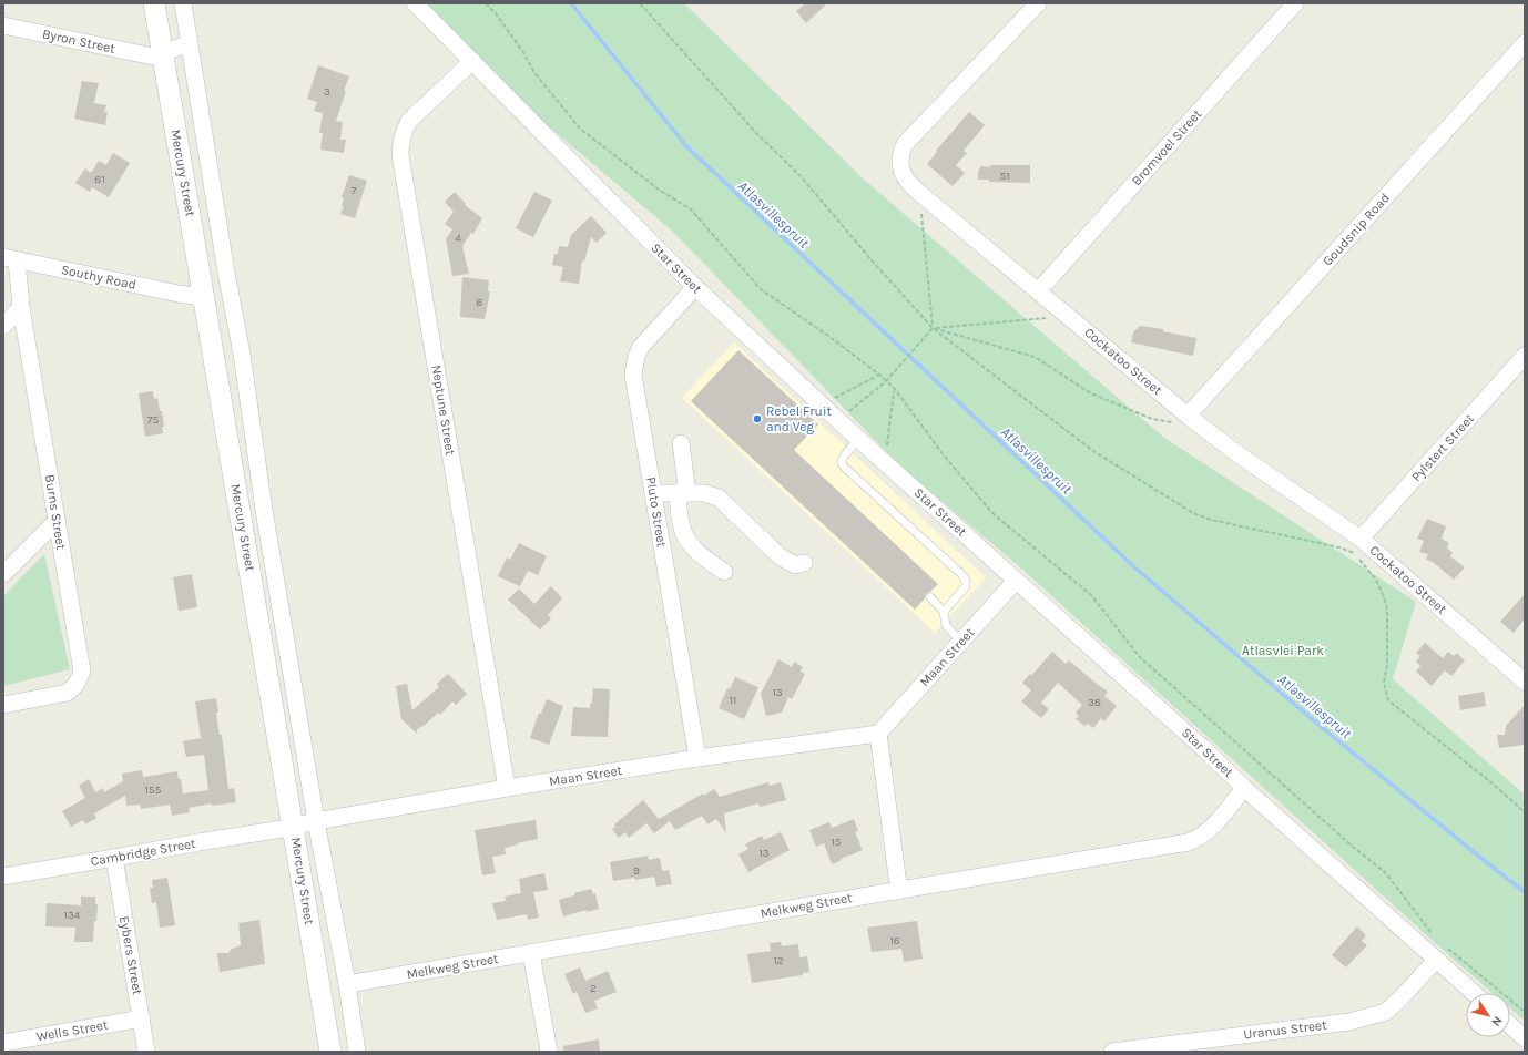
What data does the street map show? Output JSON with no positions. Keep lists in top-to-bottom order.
{
  "streets": {
    "street": [
      "Byron Street",
      "Bromvoel Street",
      "Mercury Street",
      "Goudsnip Road",
      "Star Street",
      "Southy Road",
      "Cockatoo Street",
      "Neptune Street",
      "Pylstert Street",
      "Burns Street",
      "Pluto Street",
      "Maan Street",
      "Cambridge Street",
      "Melkweg Street",
      "Eybers Street",
      "Uranus Street",
      "Wells Street"
    ]
  },
  "crossings": [
    ["Byron Street", "Mercury Street"],
    ["Bromvoel Street", "Cockatoo Street"],
    ["Mercury Street", "Southy Road"],
    ["Mercury Street", "Maan Street"],
    ["Mercury Street", "Cambridge Street"],
    ["Mercury Street", "Melkweg Street"],
    ["Goudsnip Road", "Cockatoo Street"],
    ["Star Street", "Neptune Street"],
    ["Star Street", "Pluto Street"],
    ["Star Street", "Maan Street"],
    ["Star Street", "Melkweg Street"],
    ["Star Street", "Uranus Street"],
    ["Southy Road", "Burns Street"],
    ["Cockatoo Street", "Pylstert Street"],
    ["Neptune Street", "Maan Street"],
    ["Pluto Street", "Maan Street"],
    ["Maan Street", "Cambridge Street"],
    ["Cambridge Street", "Eybers Street"],
    ["Eybers Street", "Wells Street"]
  ],
  "water": ["Atlasvillespruit"],
  "parks": ["Atlasvlei Park"],
  "places": ["Rebel Fruit and Veg"],
  "house_numbers": [
    "3",
    "51",
    "81",
    "7",
    "4",
    "6",
    "75",
    "13",
    "11",
    "38",
    "155",
    "15",
    "13",
    "9",
    "134",
    "16",
    "12",
    "2"
  ],
  "north": "bottom right"
}
